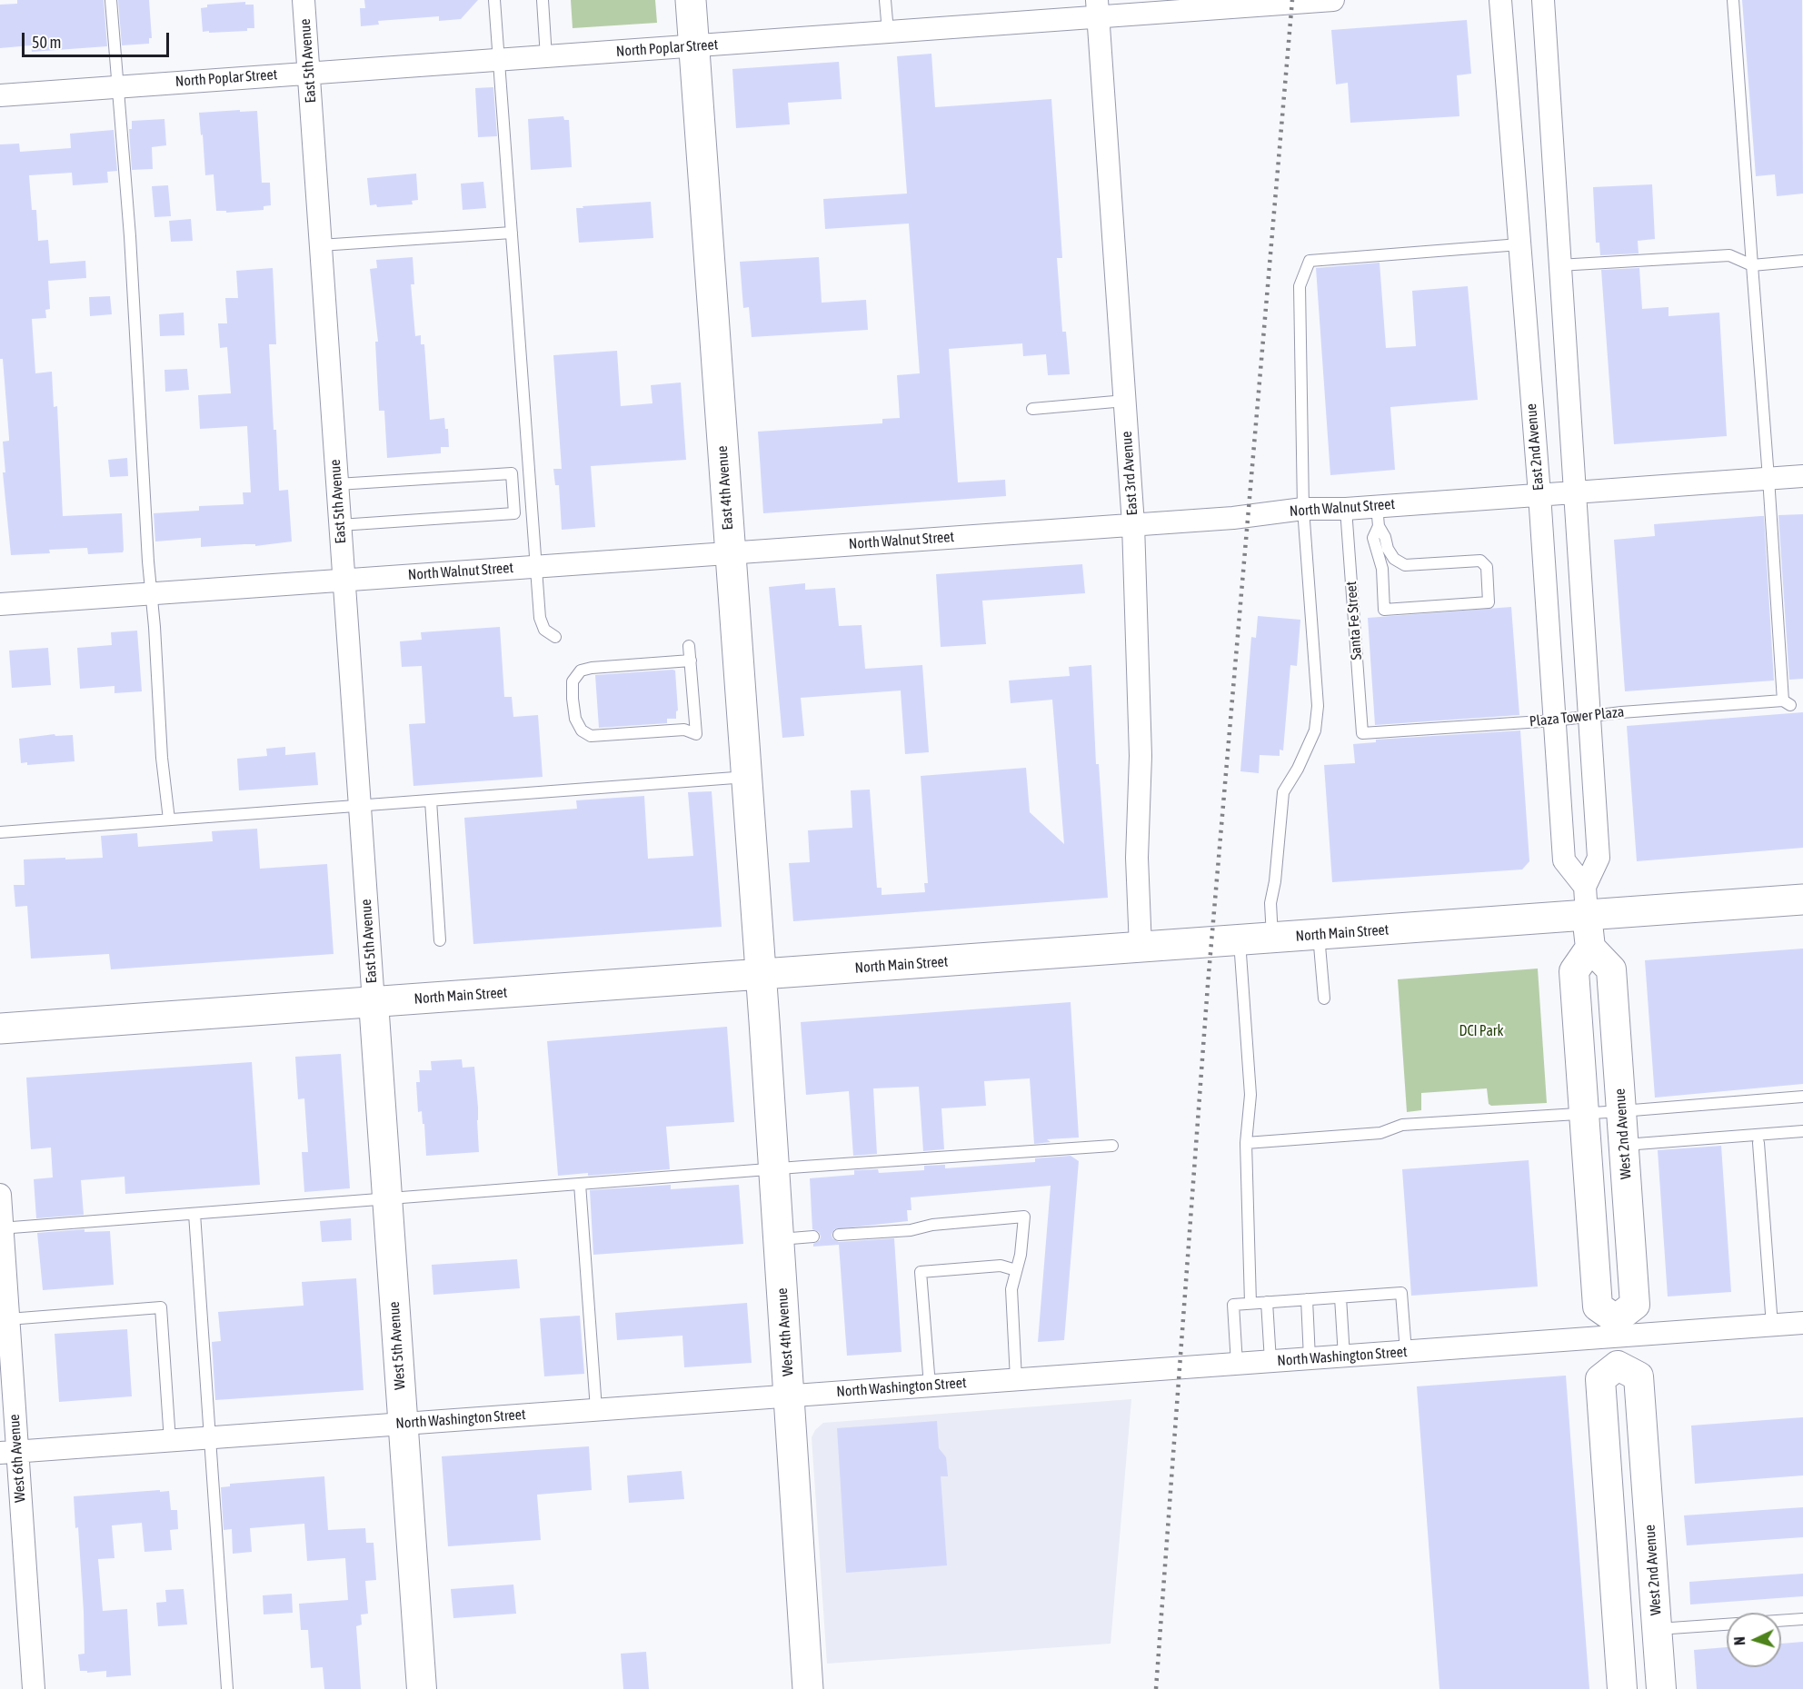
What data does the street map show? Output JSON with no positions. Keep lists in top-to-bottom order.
{
  "streets": {
    "main road": ["East 4th Avenue", "North Main Street", "West 4th Avenue"],
    "street": [
      "North Poplar Street",
      "East 5th Avenue",
      "East 2nd Avenue",
      "East 3rd Avenue",
      "North Walnut Street",
      "West 2nd Avenue",
      "West 5th Avenue",
      "North Washington Street",
      "West 6th Avenue"
    ],
    "lane": ["Santa Fe Street", "Plaza Tower Plaza"]
  },
  "crossings": [
    ["North Poplar Street", "East 5th Avenue"],
    ["North Poplar Street", "East 3rd Avenue"],
    ["North Poplar Street", "East 4th Avenue"],
    ["East 5th Avenue", "North Walnut Street"],
    ["East 5th Avenue", "North Main Street"],
    ["East 5th Avenue", "West 5th Avenue"],
    ["East 2nd Avenue", "North Walnut Street"],
    ["East 2nd Avenue", "Plaza Tower Plaza"],
    ["East 2nd Avenue", "North Main Street"],
    ["East 3rd Avenue", "North Walnut Street"],
    ["East 3rd Avenue", "North Main Street"],
    ["East 4th Avenue", "North Walnut Street"],
    ["East 4th Avenue", "North Main Street"],
    ["East 4th Avenue", "West 4th Avenue"],
    ["North Walnut Street", "Santa Fe Street"],
    ["North Walnut Street", "Plaza Tower Plaza"],
    ["Santa Fe Street", "Plaza Tower Plaza"],
    ["North Main Street", "West 4th Avenue"],
    ["North Main Street", "West 5th Avenue"],
    ["West 2nd Avenue", "North Washington Street"],
    ["West 4th Avenue", "North Washington Street"],
    ["West 5th Avenue", "North Washington Street"],
    ["North Washington Street", "West 6th Avenue"]
  ],
  "parks": ["DCI Park"],
  "scale_bar": "50 m",
  "north": "left"
}
